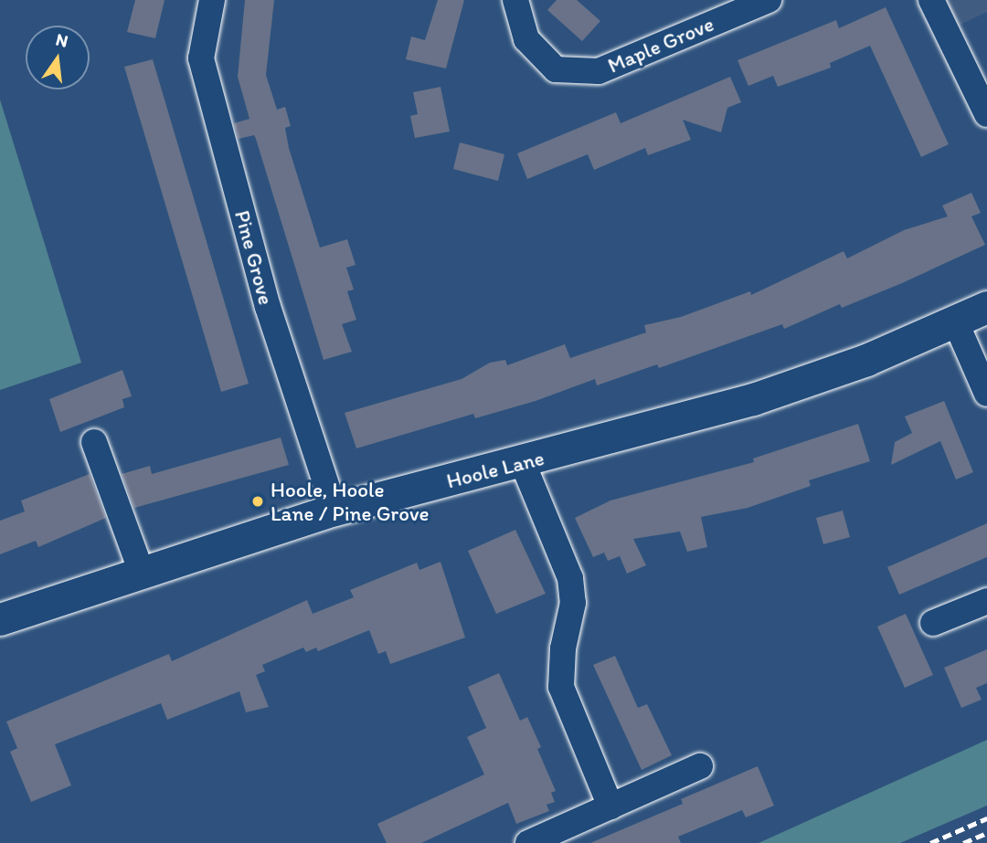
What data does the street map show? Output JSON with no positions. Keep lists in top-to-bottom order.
{
  "streets": {
    "street": ["Maple Grove", "Pine Grove", "Hoole Lane"]
  },
  "crossings": [
    ["Pine Grove", "Hoole Lane"]
  ],
  "places": ["Hoole, Hoole Lane / Pine Grove"],
  "north": "top"
}
